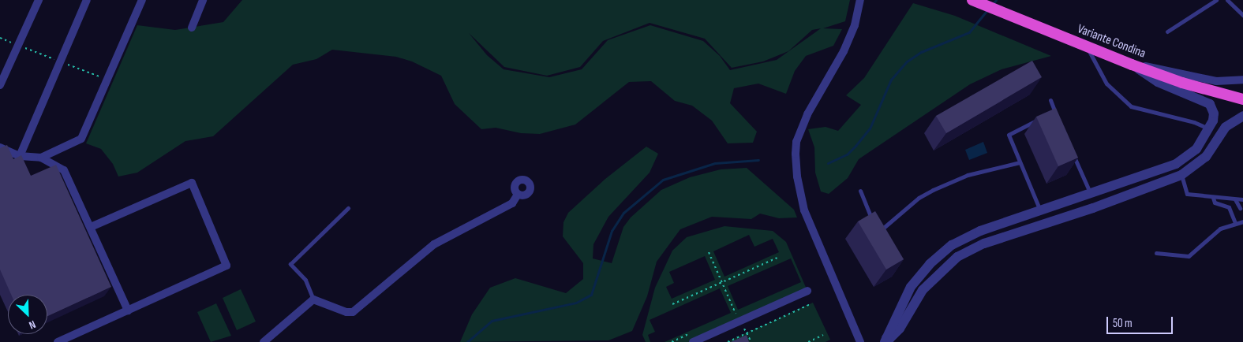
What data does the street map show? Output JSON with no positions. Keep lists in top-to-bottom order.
{
  "streets": {
    "highway": ["Variante Condina"]
  },
  "scale_bar": "50 m",
  "north": "bottom right"
}
